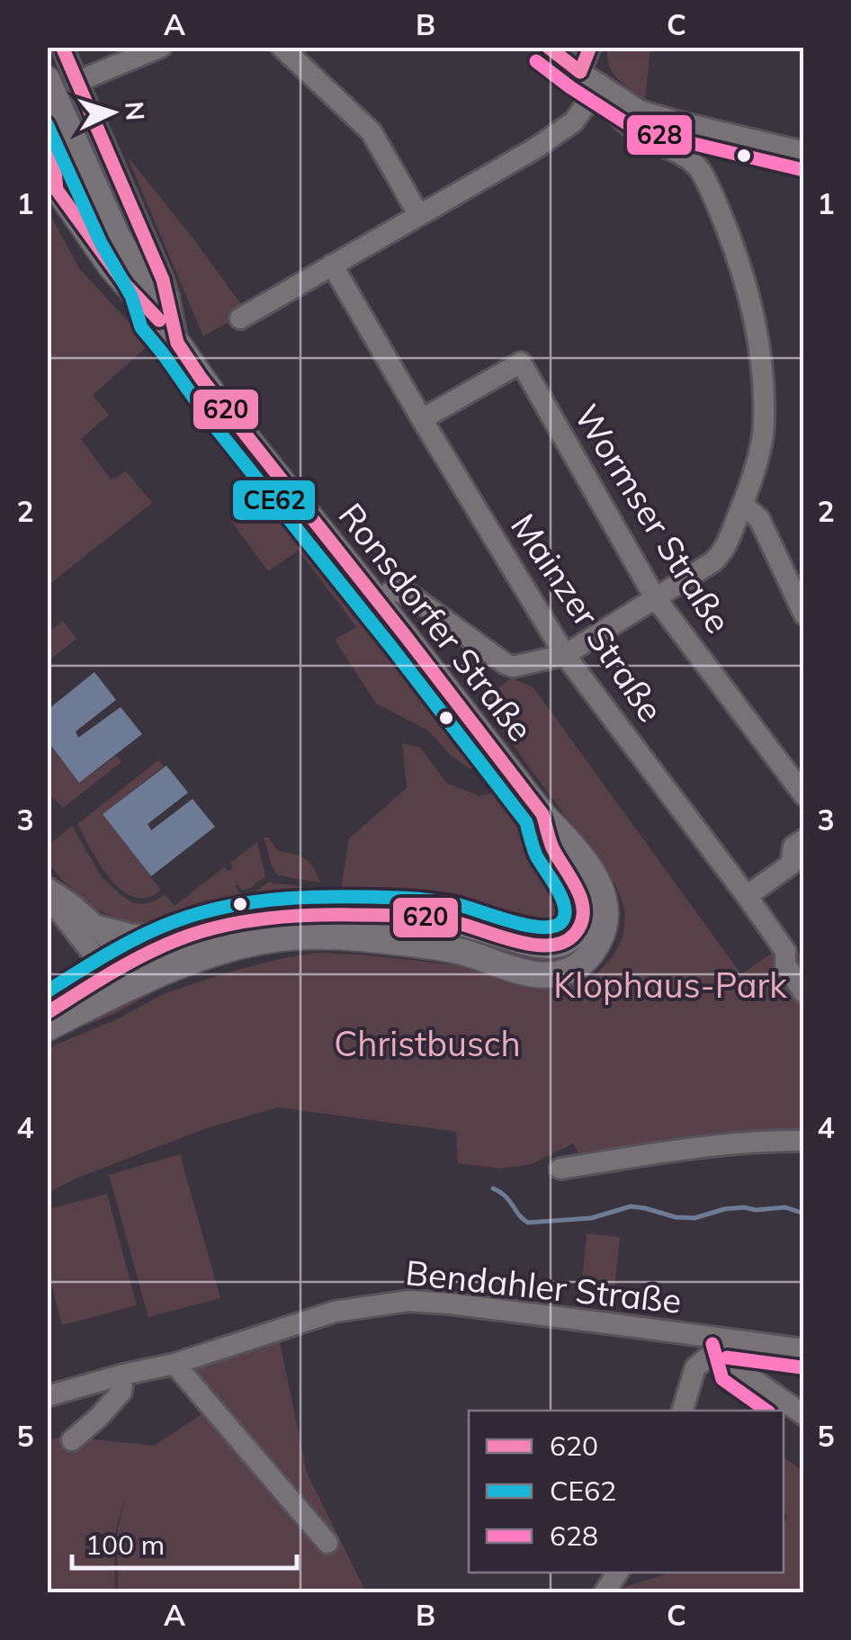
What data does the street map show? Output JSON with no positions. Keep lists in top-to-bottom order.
{
  "streets": {
    "main road": ["Ronsdorfer Straße"],
    "street": ["Wormser Straße", "Mainzer Straße", "Bendahler Straße"]
  },
  "crossings": [
    ["Wormser Straße", "Mainzer Straße"]
  ],
  "parks": ["Klophaus-Park", "Christbusch"],
  "lines": ["transit line 620", "transit line 628", "transit line CE62"],
  "legend": ["620", "CE62", "628"],
  "scale_bar": "100 m",
  "north": "right",
  "grid": {
    "columns": ["A", "B", "C"],
    "rows": [
      "1",
      "2",
      "3",
      "4",
      "5"
    ]
  }
}
